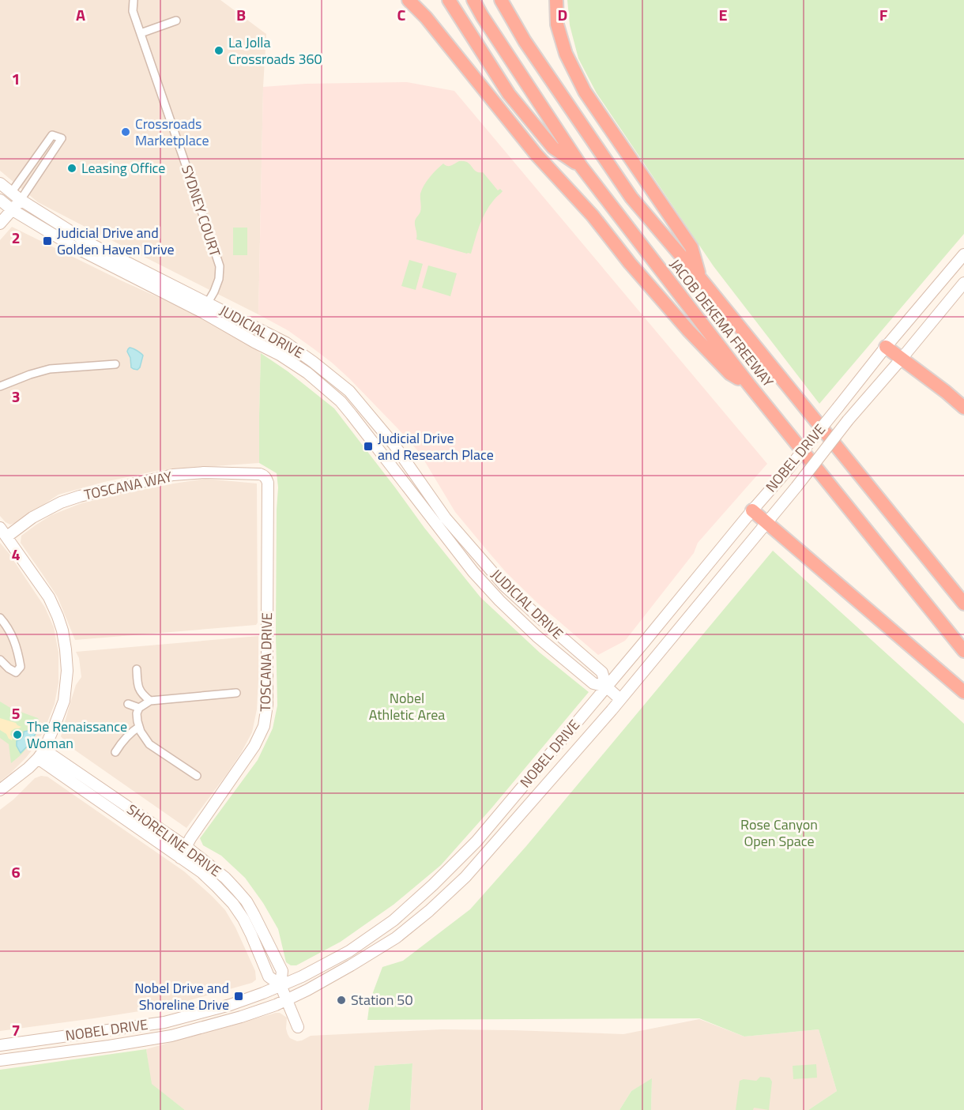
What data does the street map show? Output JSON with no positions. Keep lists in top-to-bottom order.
{
  "streets": {
    "highway": ["JACOB DEKEMA FREEWAY"],
    "street": [
      "SYDNEY COURT",
      "JUDICIAL DRIVE",
      "NOBEL DRIVE",
      "TOSCANA WAY",
      "TOSCANA DRIVE",
      "SHORELINE DRIVE"
    ]
  },
  "crossings": [
    ["SYDNEY COURT", "JUDICIAL DRIVE"],
    ["JUDICIAL DRIVE", "NOBEL DRIVE"],
    ["NOBEL DRIVE", "SHORELINE DRIVE"],
    ["TOSCANA WAY", "TOSCANA DRIVE"],
    ["TOSCANA DRIVE", "SHORELINE DRIVE"]
  ],
  "parks": ["Nobel Athletic Area", "Rose Canyon Open Space"],
  "places": {
    "other": [
      "La Jolla Crossroads 360",
      "Crossroads Marketplace",
      "Leasing Office",
      "The Renaissance Woman",
      "Station 50"
    ],
    "transit": ["Judicial Drive and Golden Haven Drive", "Judicial Drive and Research Place", "Nobel Drive and Shoreline Drive"]
  },
  "grid": {
    "columns": [
      "A",
      "B",
      "C",
      "D",
      "E",
      "F"
    ],
    "rows": [
      "1",
      "2",
      "3",
      "4",
      "5",
      "6",
      "7"
    ]
  }
}
